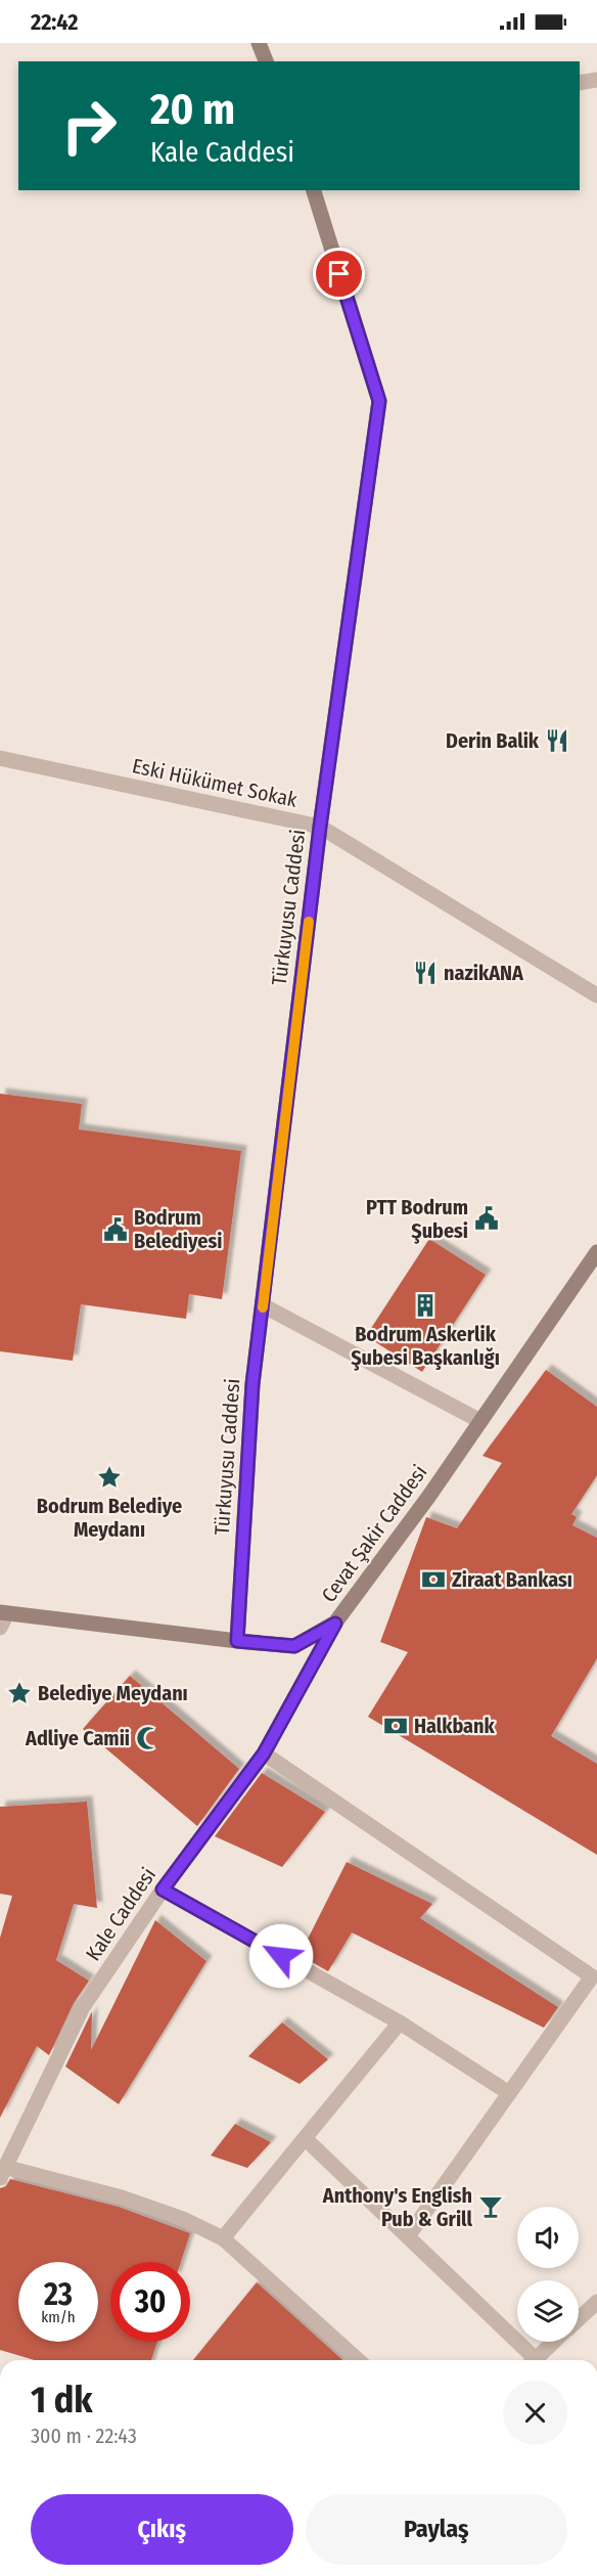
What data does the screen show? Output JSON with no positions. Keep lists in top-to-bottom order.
{
  "streets": {
    "street": [
      "Eski Hükümet Sokak",
      "Türkuyusu Caddesi",
      "Cevat Şakir Caddesi",
      "Kale Caddesi"
    ]
  },
  "crossings": [
    ["Eski Hükümet Sokak", "Türkuyusu Caddesi"],
    ["Türkuyusu Caddesi", "Cevat Şakir Caddesi"],
    ["Cevat Şakir Caddesi", "Kale Caddesi"]
  ],
  "places": {
    "restaurant": ["Derin Balik", "nazikANA"],
    "public building": ["PTT Bodrum Şubesi", "Bodrum Belediyesi"],
    "building": ["Bodrum Askerlik Şubesi Başkanlığı"],
    "place": ["Bodrum Belediye Meydanı", "Belediye Meydanı"],
    "bank": ["Ziraat Bankası", "Halkbank"],
    "mosque": ["Adliye Camii"],
    "bar": ["Anthony's English Pub & Grill"]
  },
  "page": {
    "status": "22:42",
    "turn": ["20 m", "Kale Caddesi"],
    "speed": "23 km/h",
    "limit": "30",
    "heading": ["1 dk", "300 m · 22:43"],
    "buttons": ["Çıkış", "Paylaş"]
  }
}
